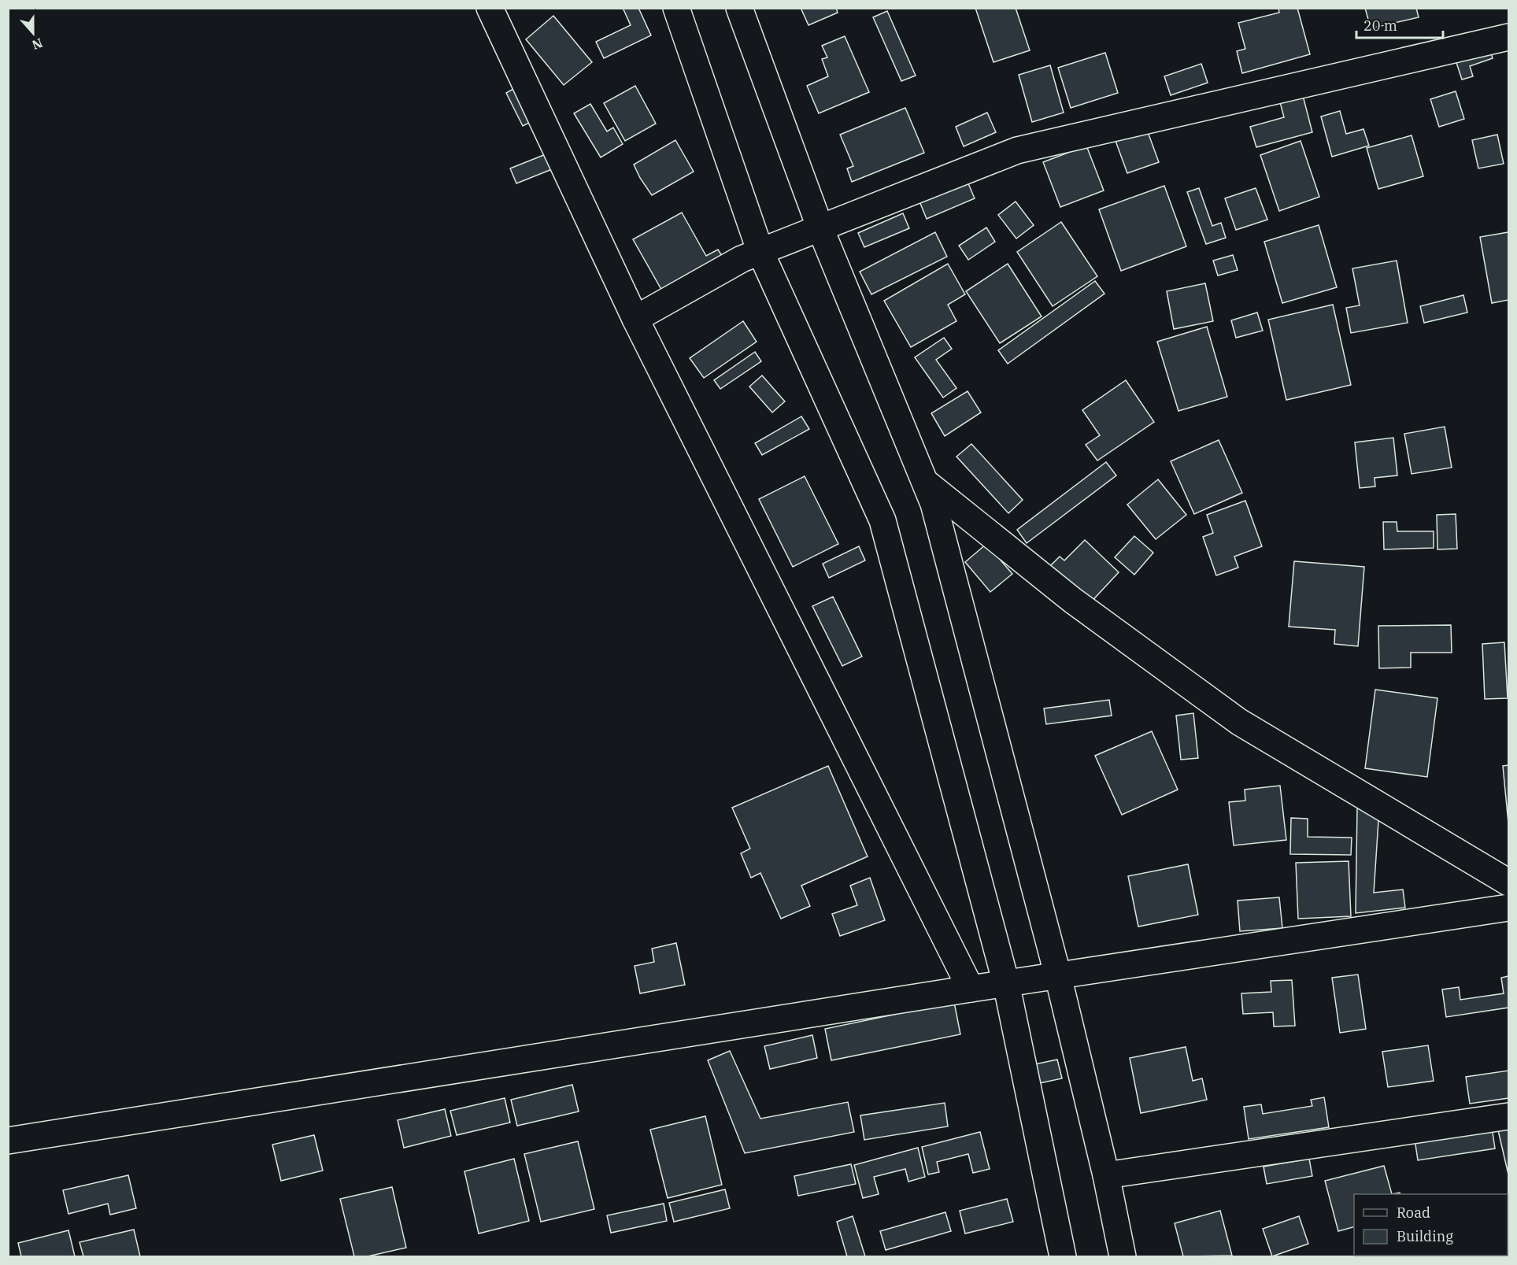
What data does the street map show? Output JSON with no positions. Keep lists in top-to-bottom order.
{
  "legend": ["Road", "Building"],
  "scale_bar": "20 m",
  "north": "bottom"
}
